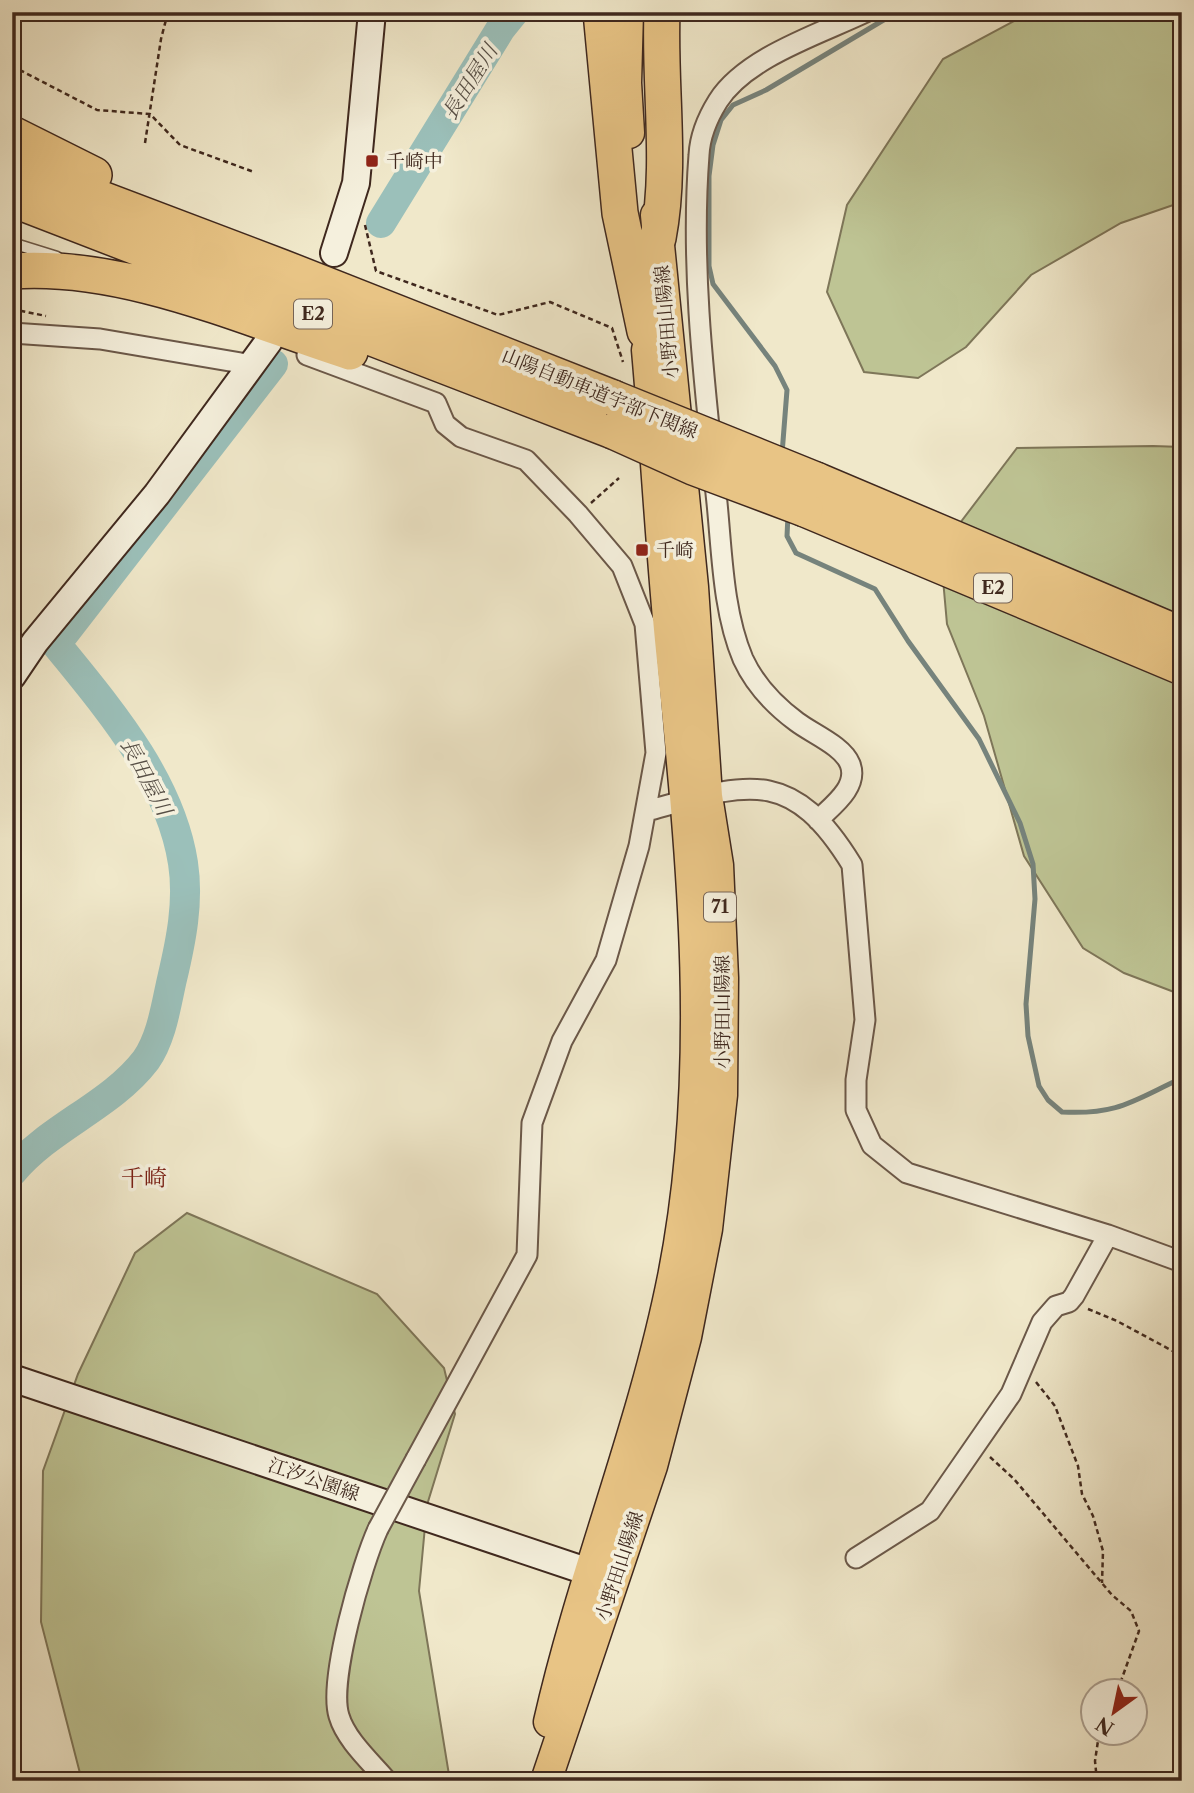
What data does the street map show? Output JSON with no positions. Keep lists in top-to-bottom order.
{
  "streets": {
    "highway": ["E2", "山陽自動車道宇部下関線"],
    "main road": ["小野田山陽線", "71"],
    "street": ["江汐公園線"]
  },
  "crossings": [
    ["小野田山陽線", "江汐公園線"]
  ],
  "districts": ["千崎"],
  "water": ["長田屋川"],
  "places": {
    "transit": ["千崎中", "千崎"]
  },
  "north": "bottom left"
}
